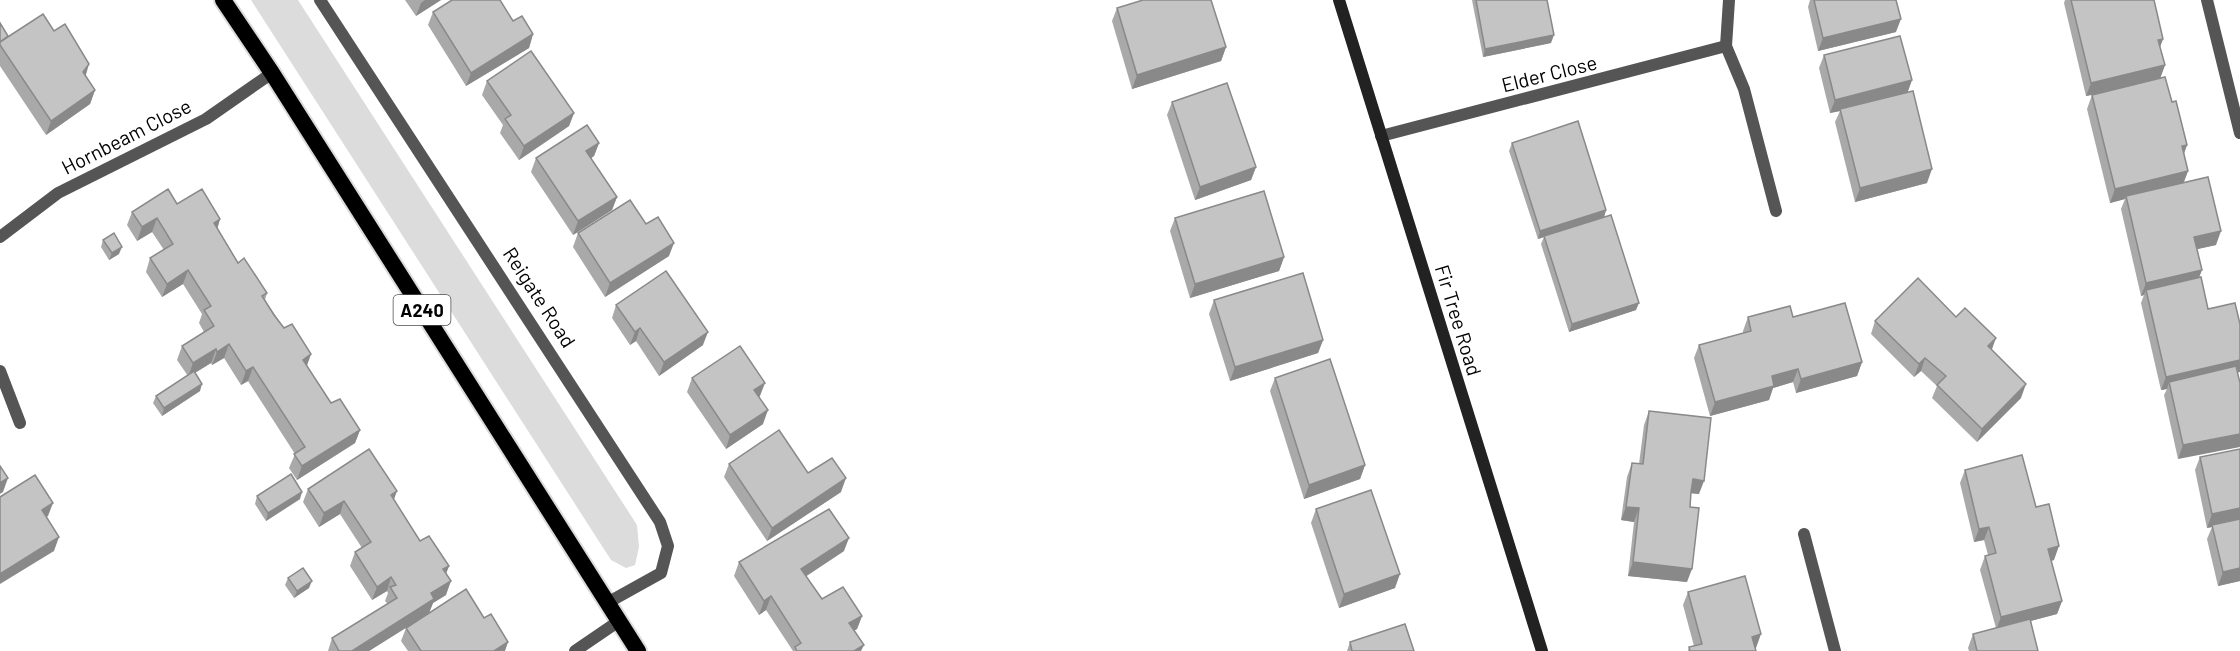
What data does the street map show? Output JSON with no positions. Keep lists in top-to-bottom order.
{
  "streets": {
    "highway": ["A240"],
    "main road": ["Fir Tree Road"],
    "street": ["Elder Close", "Hornbeam Close", "Reigate Road"]
  },
  "crossings": [
    ["Elder Close", "Fir Tree Road"],
    ["Hornbeam Close", "A240"],
    ["Reigate Road", "A240"]
  ]
}
